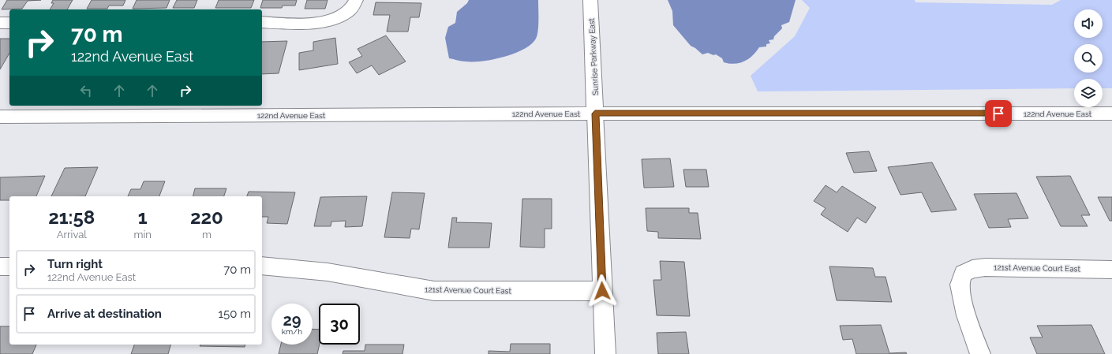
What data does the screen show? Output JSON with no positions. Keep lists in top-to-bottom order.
{
  "streets": {
    "main road": ["Sunrise Parkway East", "122nd Avenue East", "121st Avenue Court East"]
  },
  "crossings": [
    ["Sunrise Parkway East", "122nd Avenue East"],
    ["Sunrise Parkway East", "121st Avenue Court East"]
  ],
  "page": {
    "turn": ["70 m", "122nd Avenue East"],
    "eta": [
      "21:58",
      "Arrival",
      "1",
      "min",
      "220",
      "m"
    ],
    "list": [
      {
        "name": "Turn right",
        "note": "122nd Avenue East",
        "value": "70 m"
      },
      {
        "name": "Arrive at destination",
        "value": "150 m"
      }
    ],
    "speed": "29 km/h",
    "limit": "30"
  }
}
